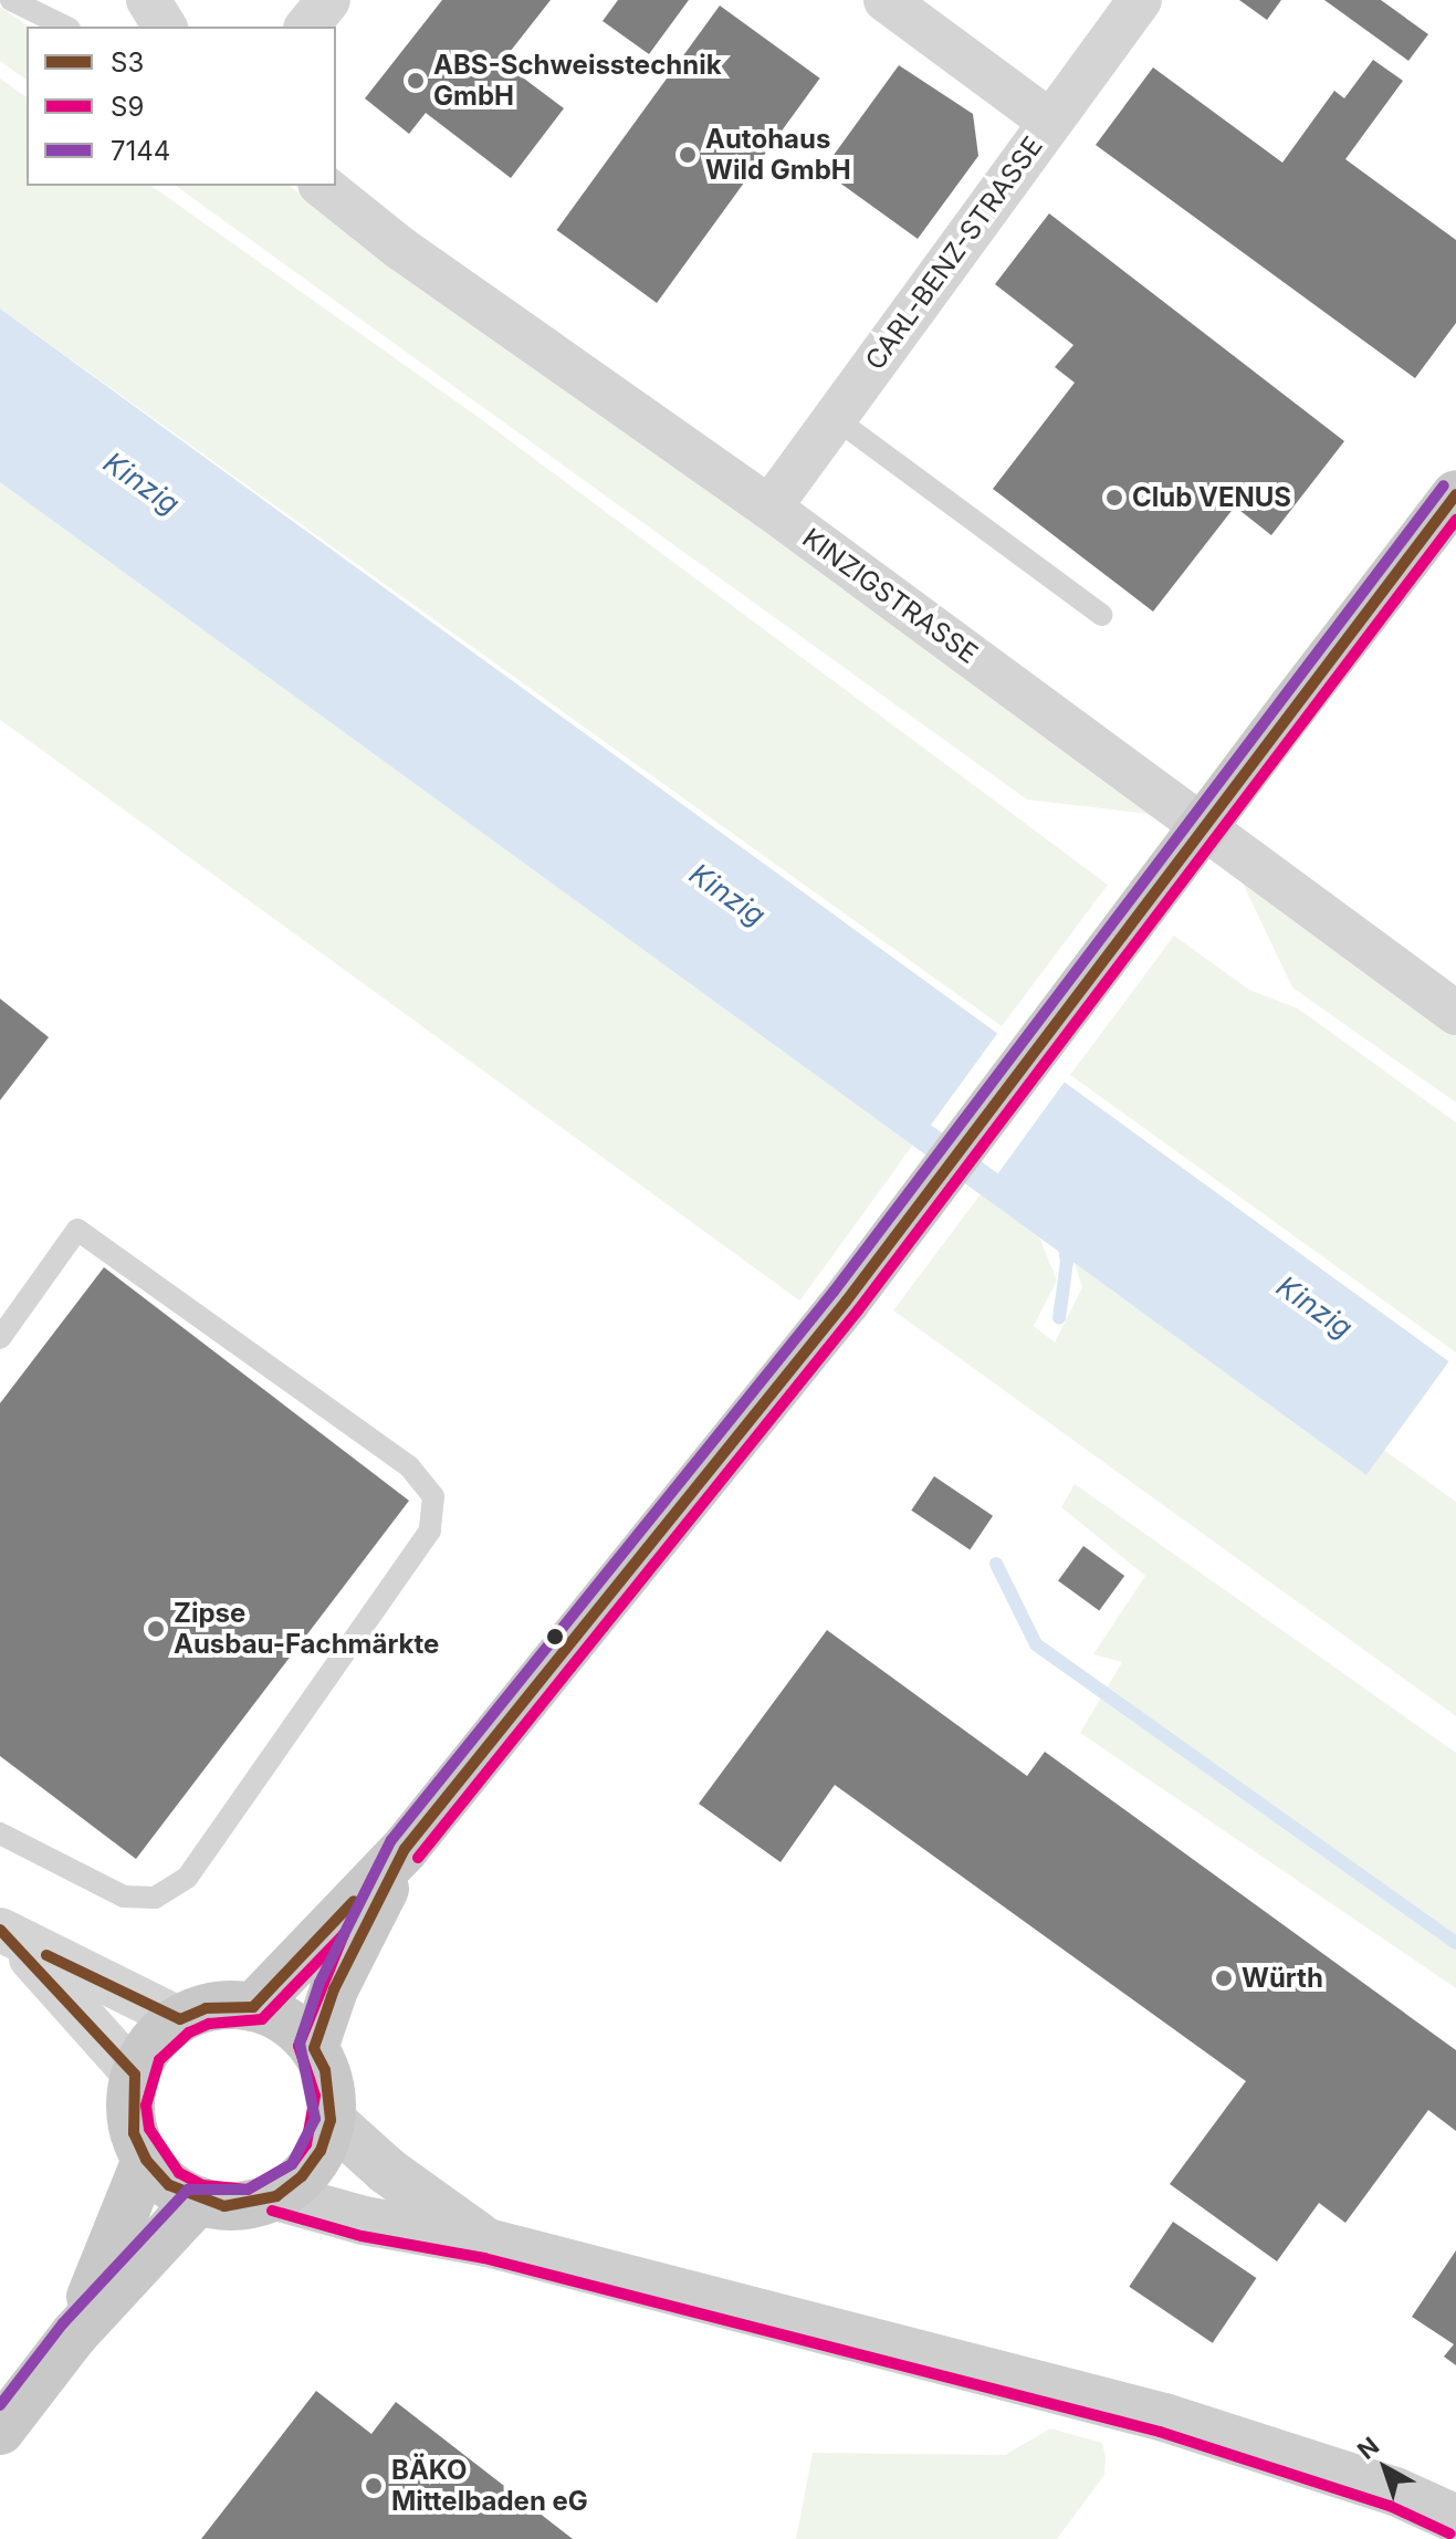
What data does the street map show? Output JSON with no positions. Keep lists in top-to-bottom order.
{
  "streets": {
    "street": ["CARL-BENZ-STRASSE", "KINZIGSTRASSE"]
  },
  "crossings": [
    ["CARL-BENZ-STRASSE", "KINZIGSTRASSE"]
  ],
  "water": ["Kinzig"],
  "places": [
    "ABS-Schweisstechnik GmbH",
    "Autohaus Wild GmbH",
    "Club VENUS",
    "Zipse Ausbau-Fachmärkte",
    "Würth",
    "BÄKO Mittelbaden eG"
  ],
  "lines": ["transit line 7144", "transit line S3", "transit line S9"],
  "legend": ["S3", "S9", "7144"],
  "north": "top left"
}
